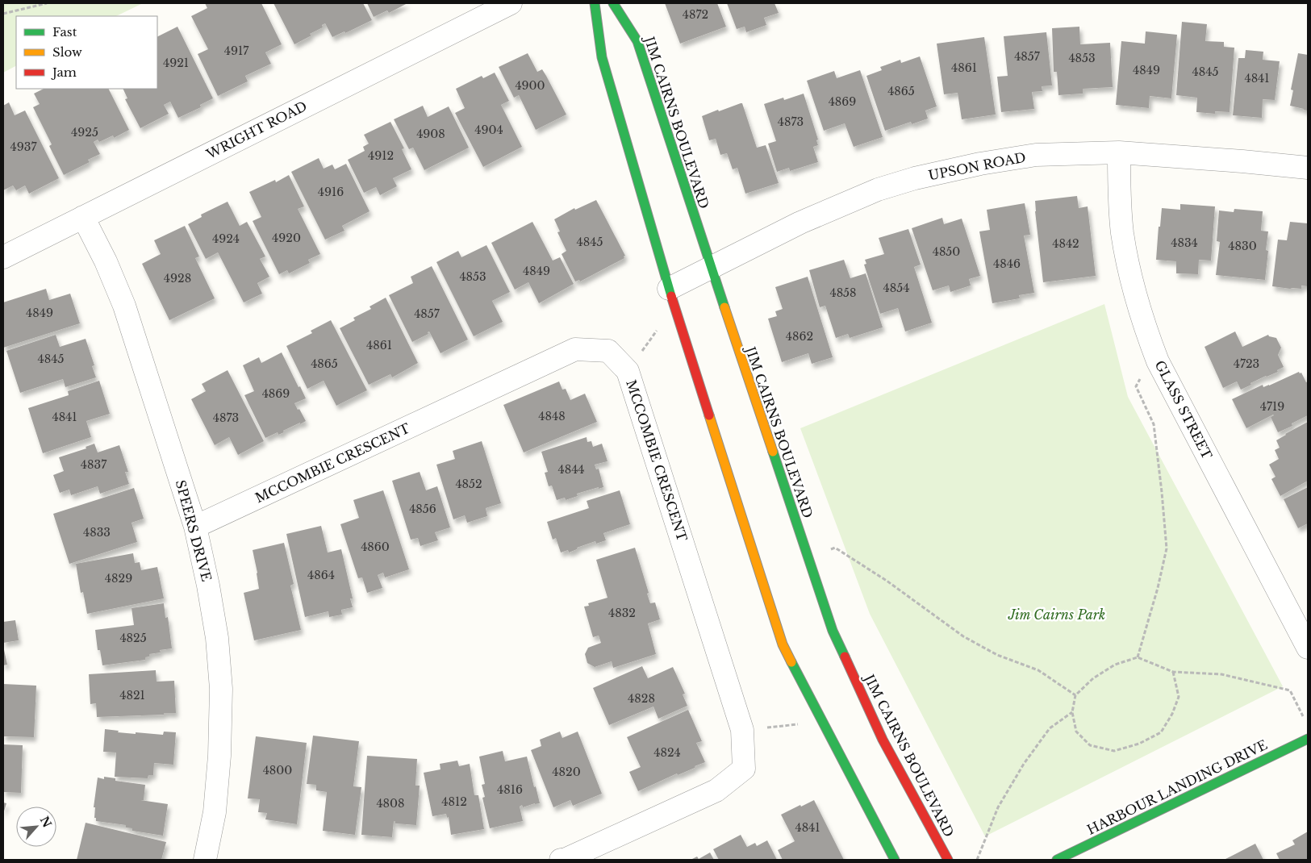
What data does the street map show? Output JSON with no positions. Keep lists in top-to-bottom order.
{
  "streets": {
    "street": [
      "JIM CAIRNS BOULEVARD",
      "WRIGHT ROAD",
      "UPSON ROAD",
      "GLASS STREET",
      "MCCOMBIE CRESCENT",
      "SPEERS DRIVE",
      "HARBOUR LANDING DRIVE"
    ]
  },
  "crossings": [
    ["JIM CAIRNS BOULEVARD", "UPSON ROAD"],
    ["WRIGHT ROAD", "SPEERS DRIVE"],
    ["UPSON ROAD", "GLASS STREET"],
    ["MCCOMBIE CRESCENT", "SPEERS DRIVE"]
  ],
  "parks": ["Jim Cairns Park"],
  "house_numbers": [
    "4872",
    "4917",
    "4857",
    "4853",
    "4921",
    "4861",
    "4849",
    "4845",
    "4841",
    "4900",
    "4865",
    "4869",
    "4873",
    "4904",
    "4925",
    "4908",
    "4937",
    "4912",
    "4916",
    "4920",
    "4924",
    "4845",
    "4834",
    "4842",
    "4830",
    "4850",
    "4846",
    "4849",
    "4853",
    "4928",
    "4854",
    "4858",
    "4849",
    "4857",
    "4862",
    "4861",
    "4845",
    "4865",
    "4723",
    "4869",
    "4719",
    "4848",
    "4841",
    "4873",
    "4837",
    "4844",
    "4852",
    "4856",
    "4833",
    "4860",
    "4864",
    "4829",
    "4832",
    "4825",
    "4821",
    "4828",
    "4824",
    "4800",
    "4820",
    "4816",
    "4812",
    "4808",
    "4841"
  ],
  "legend": ["Fast", "Slow", "Jam"],
  "north": "top right"
}
